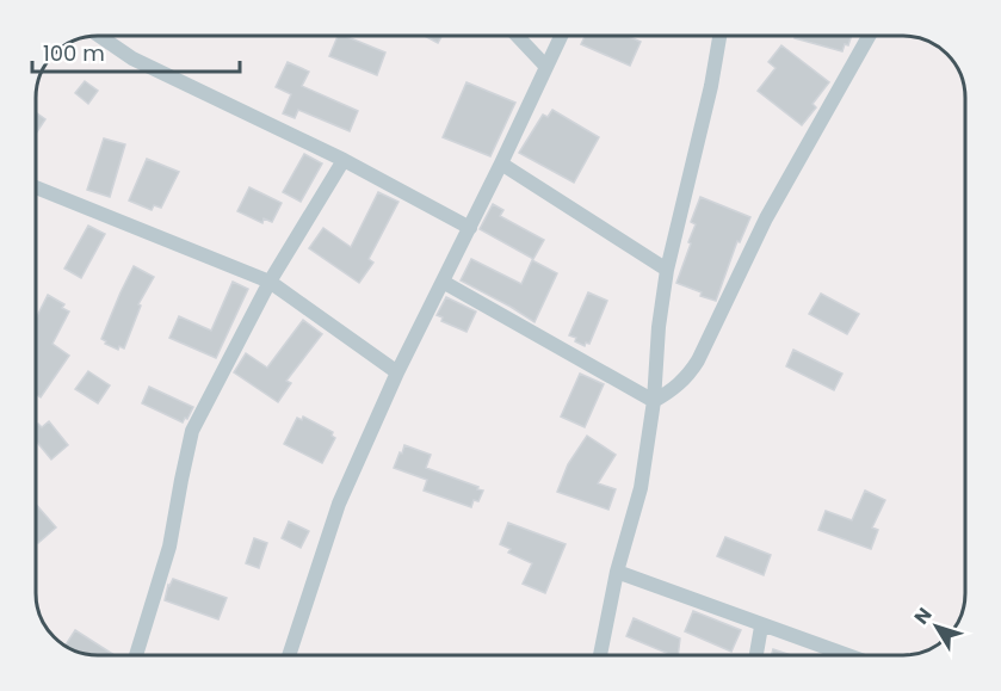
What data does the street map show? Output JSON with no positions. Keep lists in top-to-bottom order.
{
  "scale_bar": "100 m",
  "north": "top left"
}
